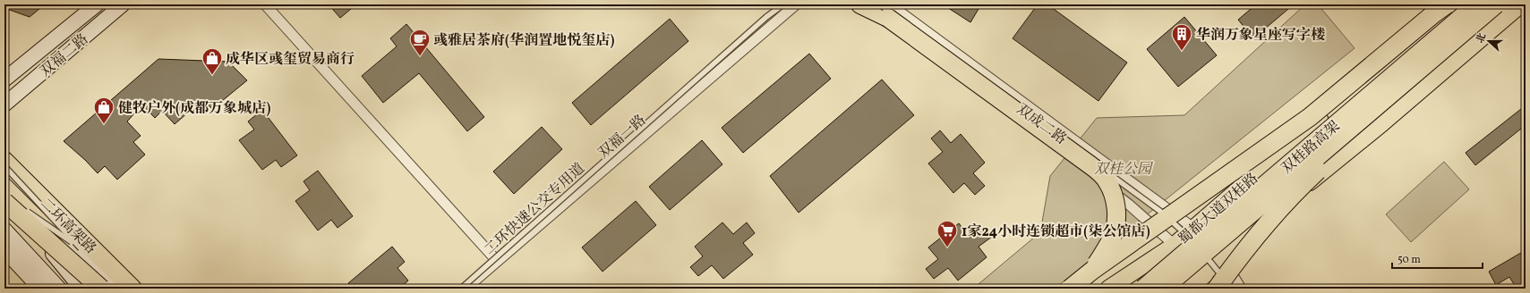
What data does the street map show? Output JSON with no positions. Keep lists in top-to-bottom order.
{
  "streets": {
    "highway": ["双桂路高架", "二环高架路"],
    "main road": ["双福二路", "蜀都大道双桂路"],
    "street": ["双成二路", "双福一路"],
    "lane": ["二环快速公交专用道"]
  },
  "crossings": [
    ["双成二路", "蜀都大道双桂路"]
  ],
  "parks": ["双桂公园"],
  "places": {
    "building": ["华润万象星座写字楼"],
    "cafe": ["彧雅居茶府(华润置地悦玺店)"],
    "shop": ["成华区彧玺贸易商行", "健牧户外(成都万象城店)"],
    "supermarket": ["1家24小时连锁超市(柒公馆店)"]
  },
  "scale_bar": "50 m",
  "north": "left"
}
